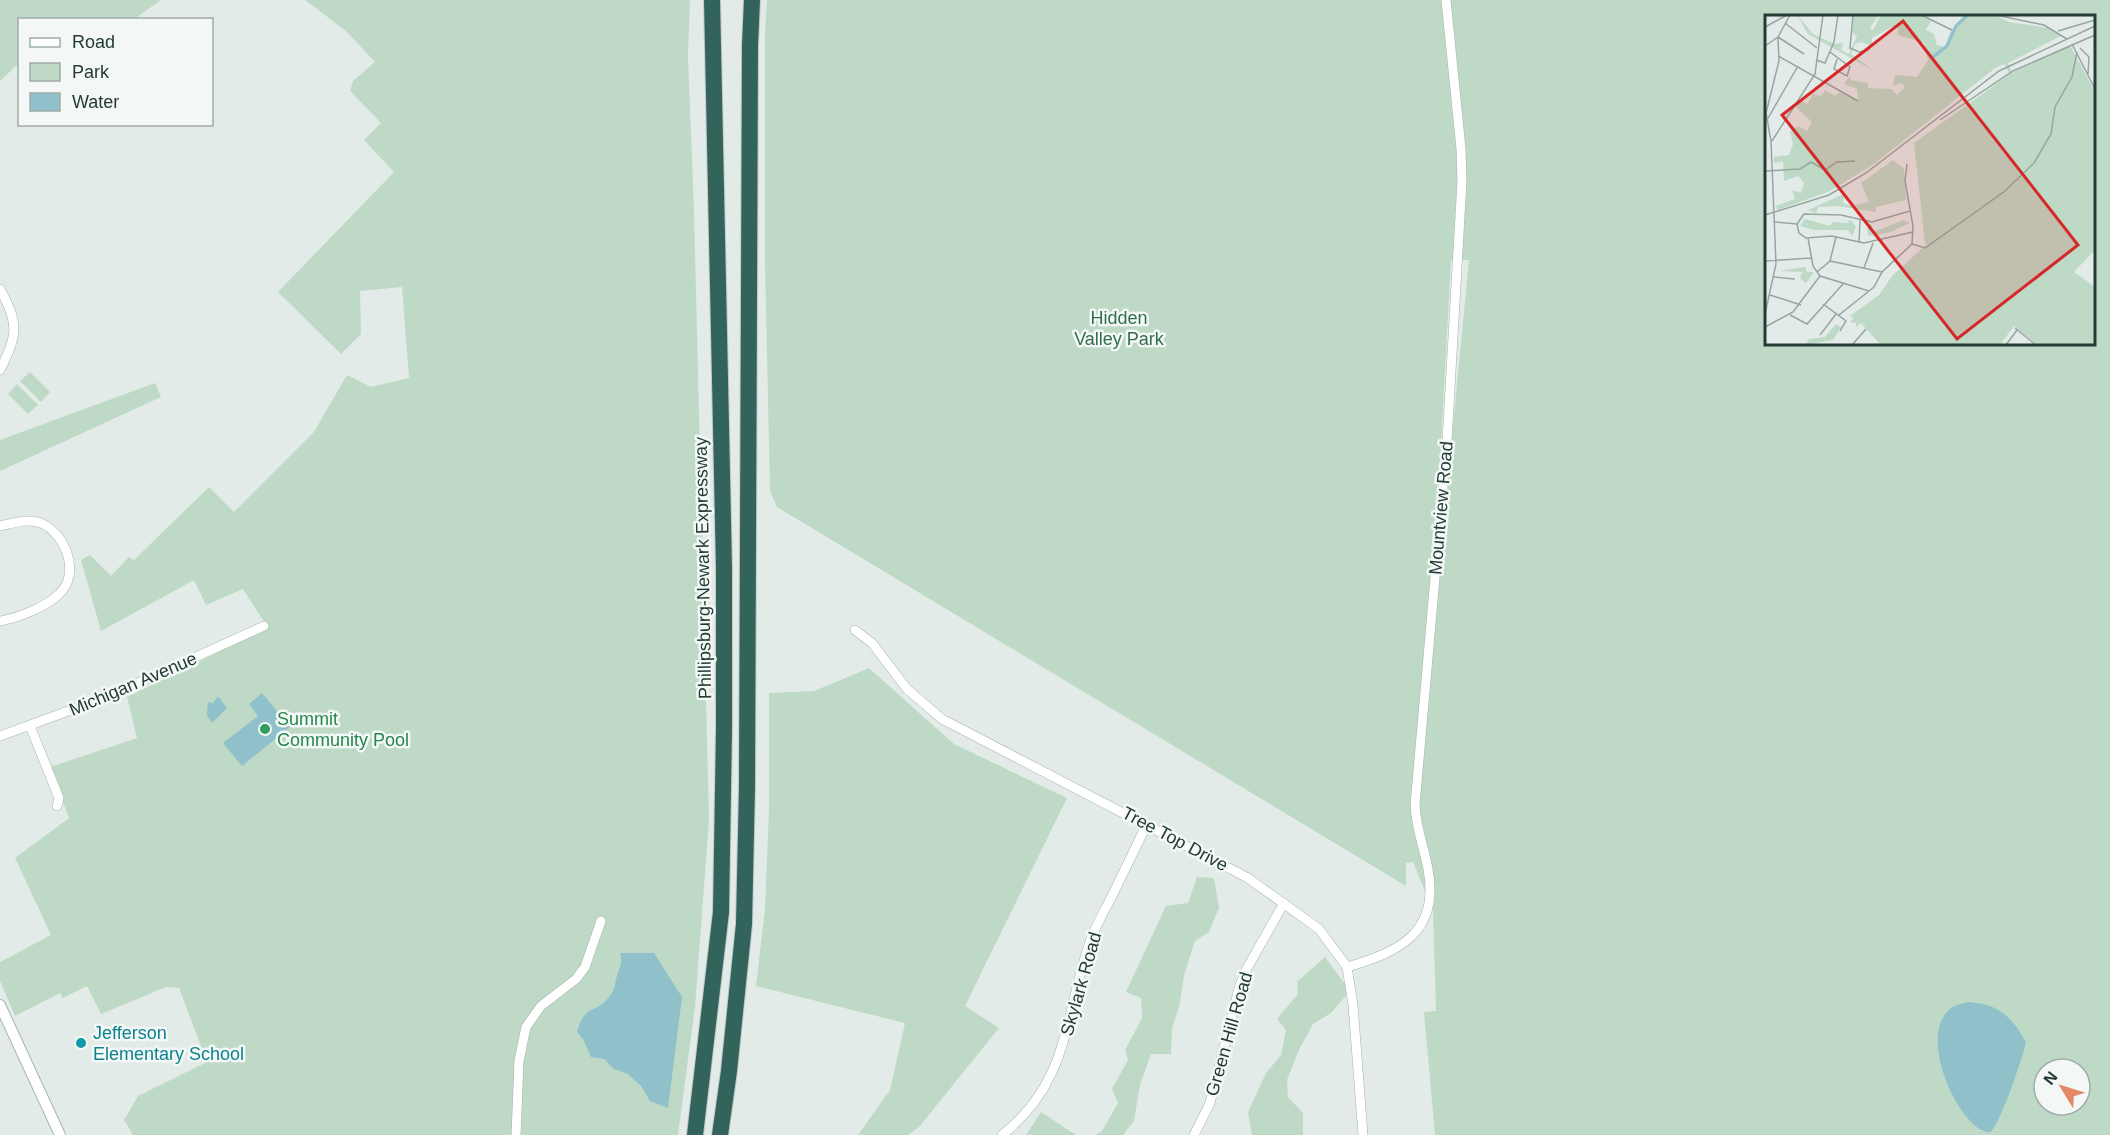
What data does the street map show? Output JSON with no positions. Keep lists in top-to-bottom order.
{
  "streets": {
    "highway": ["Phillipsburg-Newark Expressway"],
    "street": [
      "Mountview Road",
      "Michigan Avenue",
      "Tree Top Drive",
      "Skylark Road",
      "Green Hill Road"
    ]
  },
  "crossings": [
    ["Mountview Road", "Tree Top Drive"],
    ["Tree Top Drive", "Skylark Road"],
    ["Tree Top Drive", "Green Hill Road"]
  ],
  "parks": ["Hidden Valley Park"],
  "places": ["Summit Community Pool", "Jefferson Elementary School"],
  "legend": ["Road", "Park", "Water"],
  "north": "top left"
}
